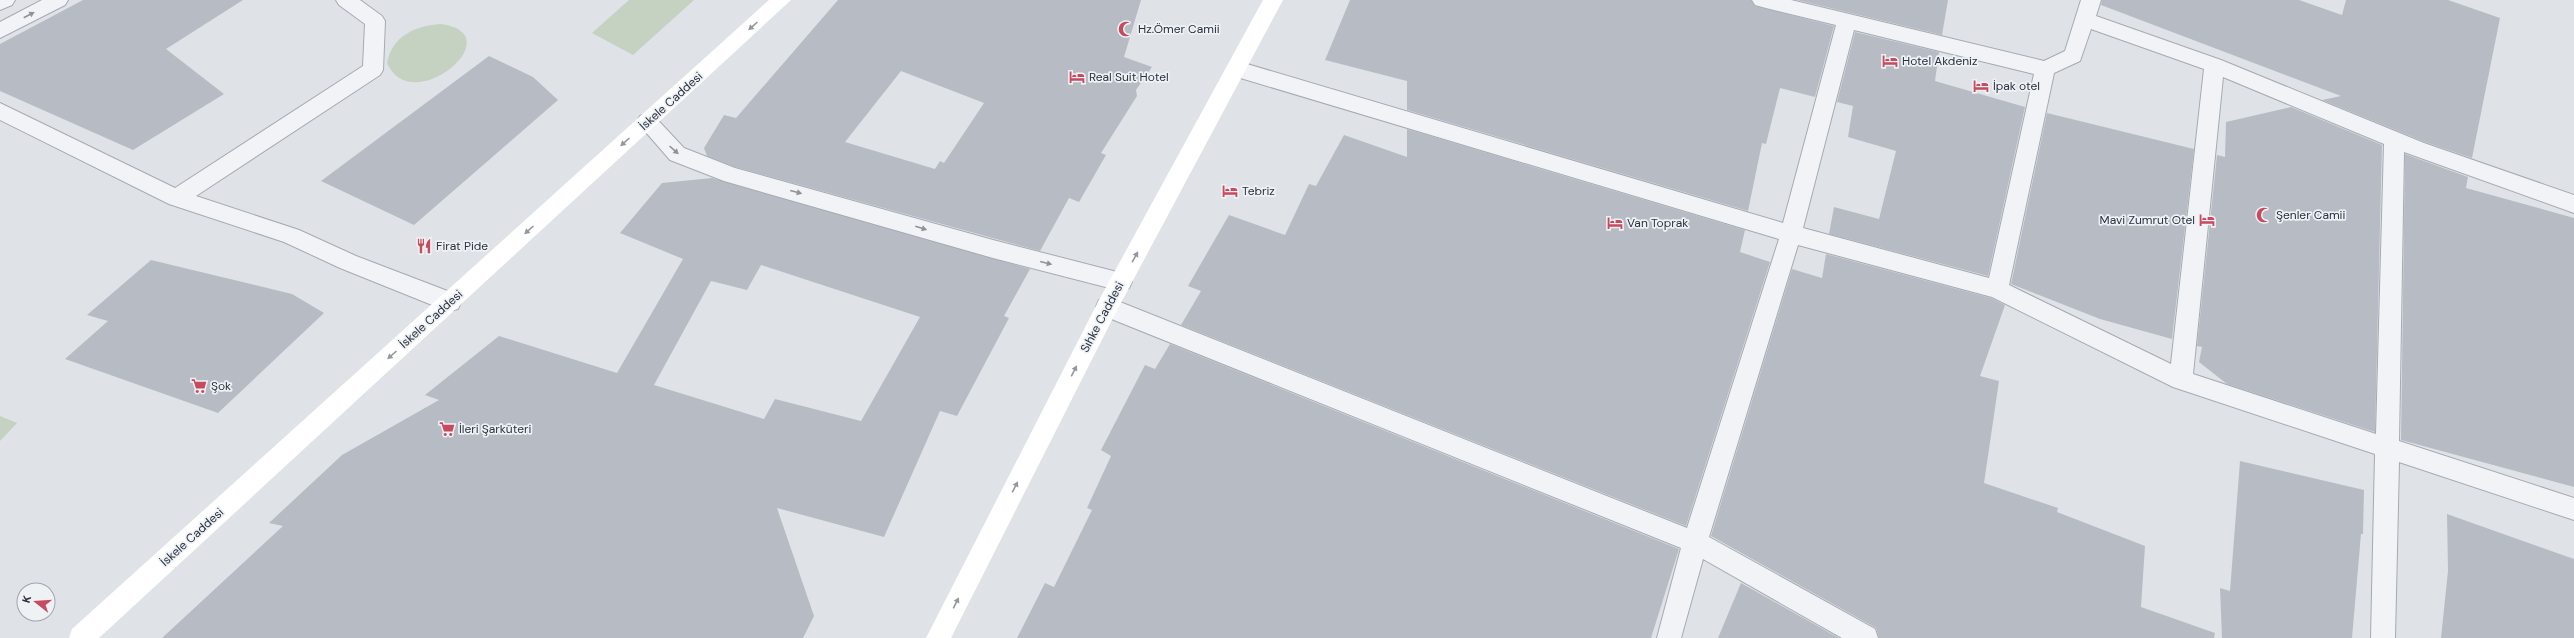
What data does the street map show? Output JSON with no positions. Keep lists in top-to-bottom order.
{
  "streets": {
    "main road": ["İskele Caddesi", "Sıhke Caddesi"]
  },
  "one_way": ["İskele Caddesi", "Sıhke Caddesi"],
  "places": {
    "mosque": ["Hz.Ömer Camii", "Şenler Camii"],
    "hotel": [
      "Hotel Akdeniz",
      "Real Suit Hotel",
      "İpak otel",
      "Tebriz",
      "Mavi Zumrut Otel",
      "Van Toprak"
    ],
    "restaurant": ["Firat Pide"],
    "supermarket": ["Şok", "İleri Şarküteri"]
  },
  "north": "left"
}
